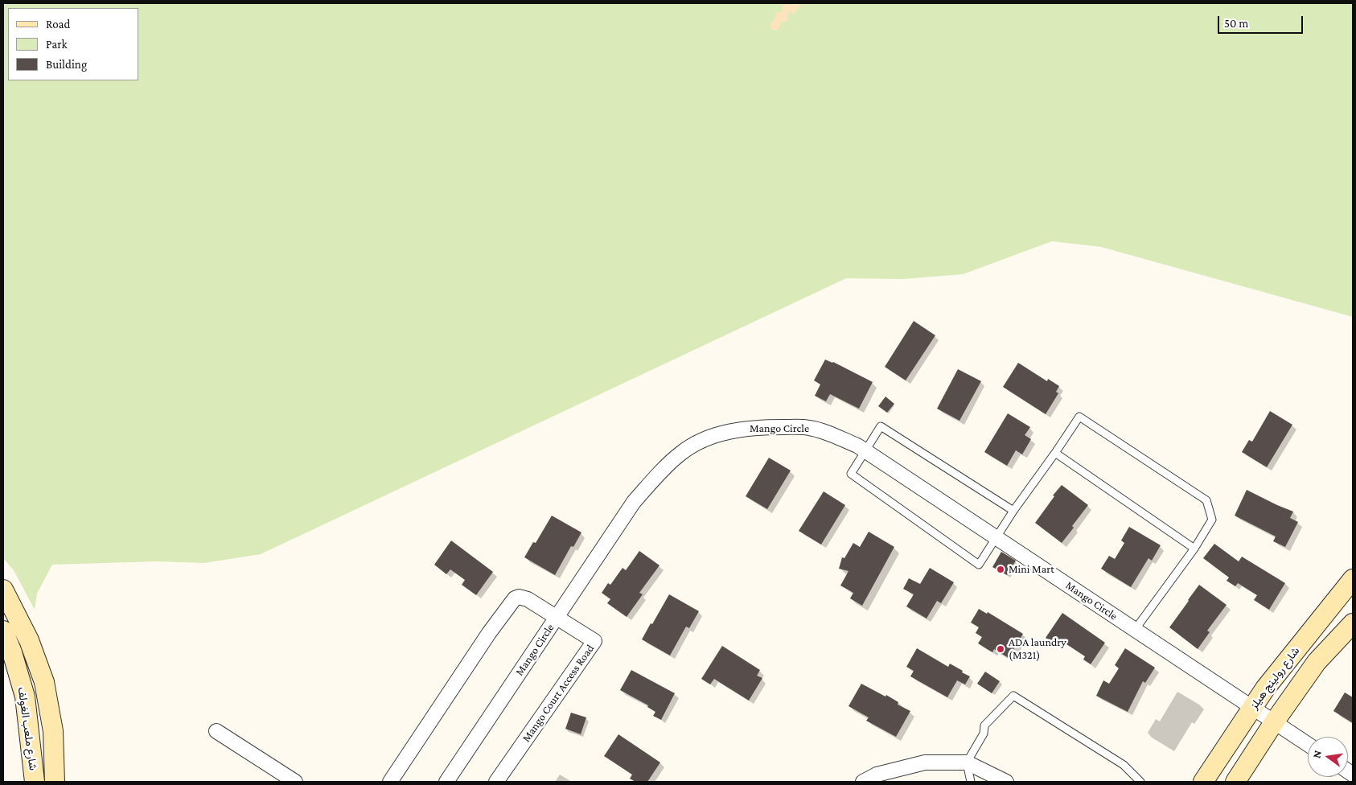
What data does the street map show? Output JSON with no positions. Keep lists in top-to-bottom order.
{
  "streets": {
    "main road": ["شارع رولينج هيلز", "شارع ملعب الغولف"],
    "street": ["Mango Circle", "Mango Court Access Road"]
  },
  "crossings": [
    ["Mango Circle", "شارع رولينج هيلز"],
    ["Mango Circle", "Mango Court Access Road"]
  ],
  "places": ["Mini Mart", "ADA laundry (M321)"],
  "legend": ["Road", "Park", "Building"],
  "scale_bar": "50 m",
  "north": "left"
}
